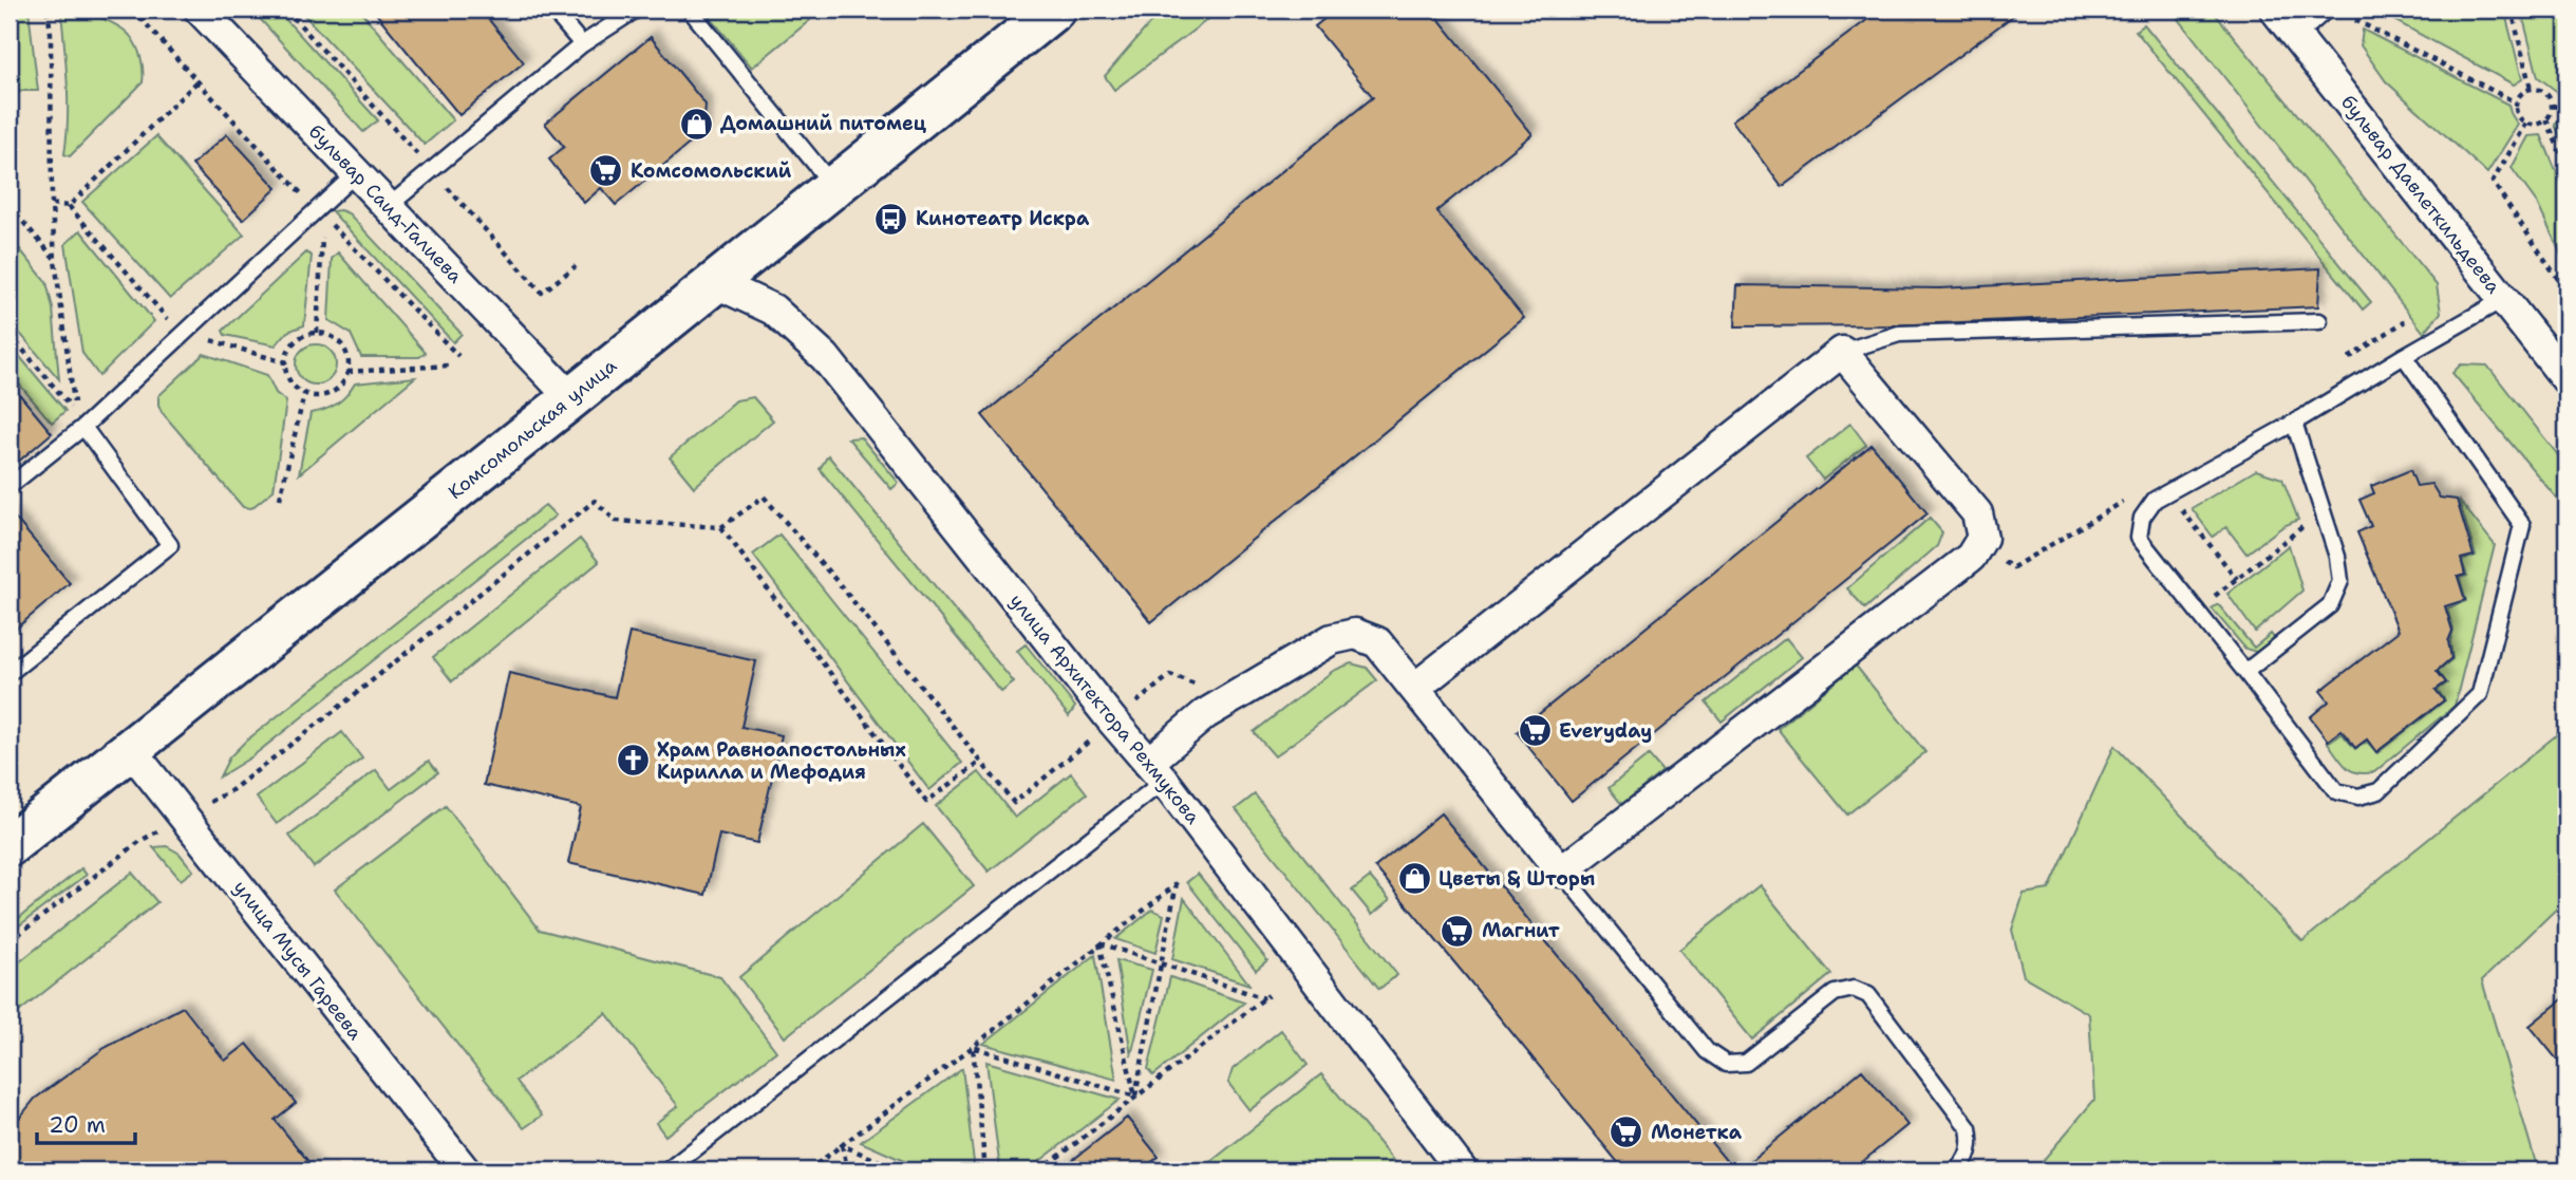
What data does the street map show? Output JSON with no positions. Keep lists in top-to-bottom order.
{
  "streets": {
    "main road": ["Комсомольская улица"],
    "street": [
      "бульвар Давлеткильдеева",
      "бульвар Саид-Галиева",
      "улица Архитектора Рехмукова",
      "улица Мусы Гареева"
    ]
  },
  "crossings": [
    ["бульвар Саид-Галиева", "Комсомольская улица"],
    ["Комсомольская улица", "улица Архитектора Рехмукова"],
    ["Комсомольская улица", "улица Мусы Гареева"]
  ],
  "places": {
    "shop": ["Домашний питомец", "Цветы & Шторы"],
    "supermarket": [
      "Комсомольский",
      "Everyday",
      "Магнит",
      "Монетка"
    ],
    "bus stop": ["Кинотеатр Искра"],
    "church": ["Храм Равноапостольных Кирилла и Мефодия"]
  },
  "scale_bar": "20 m"
}
